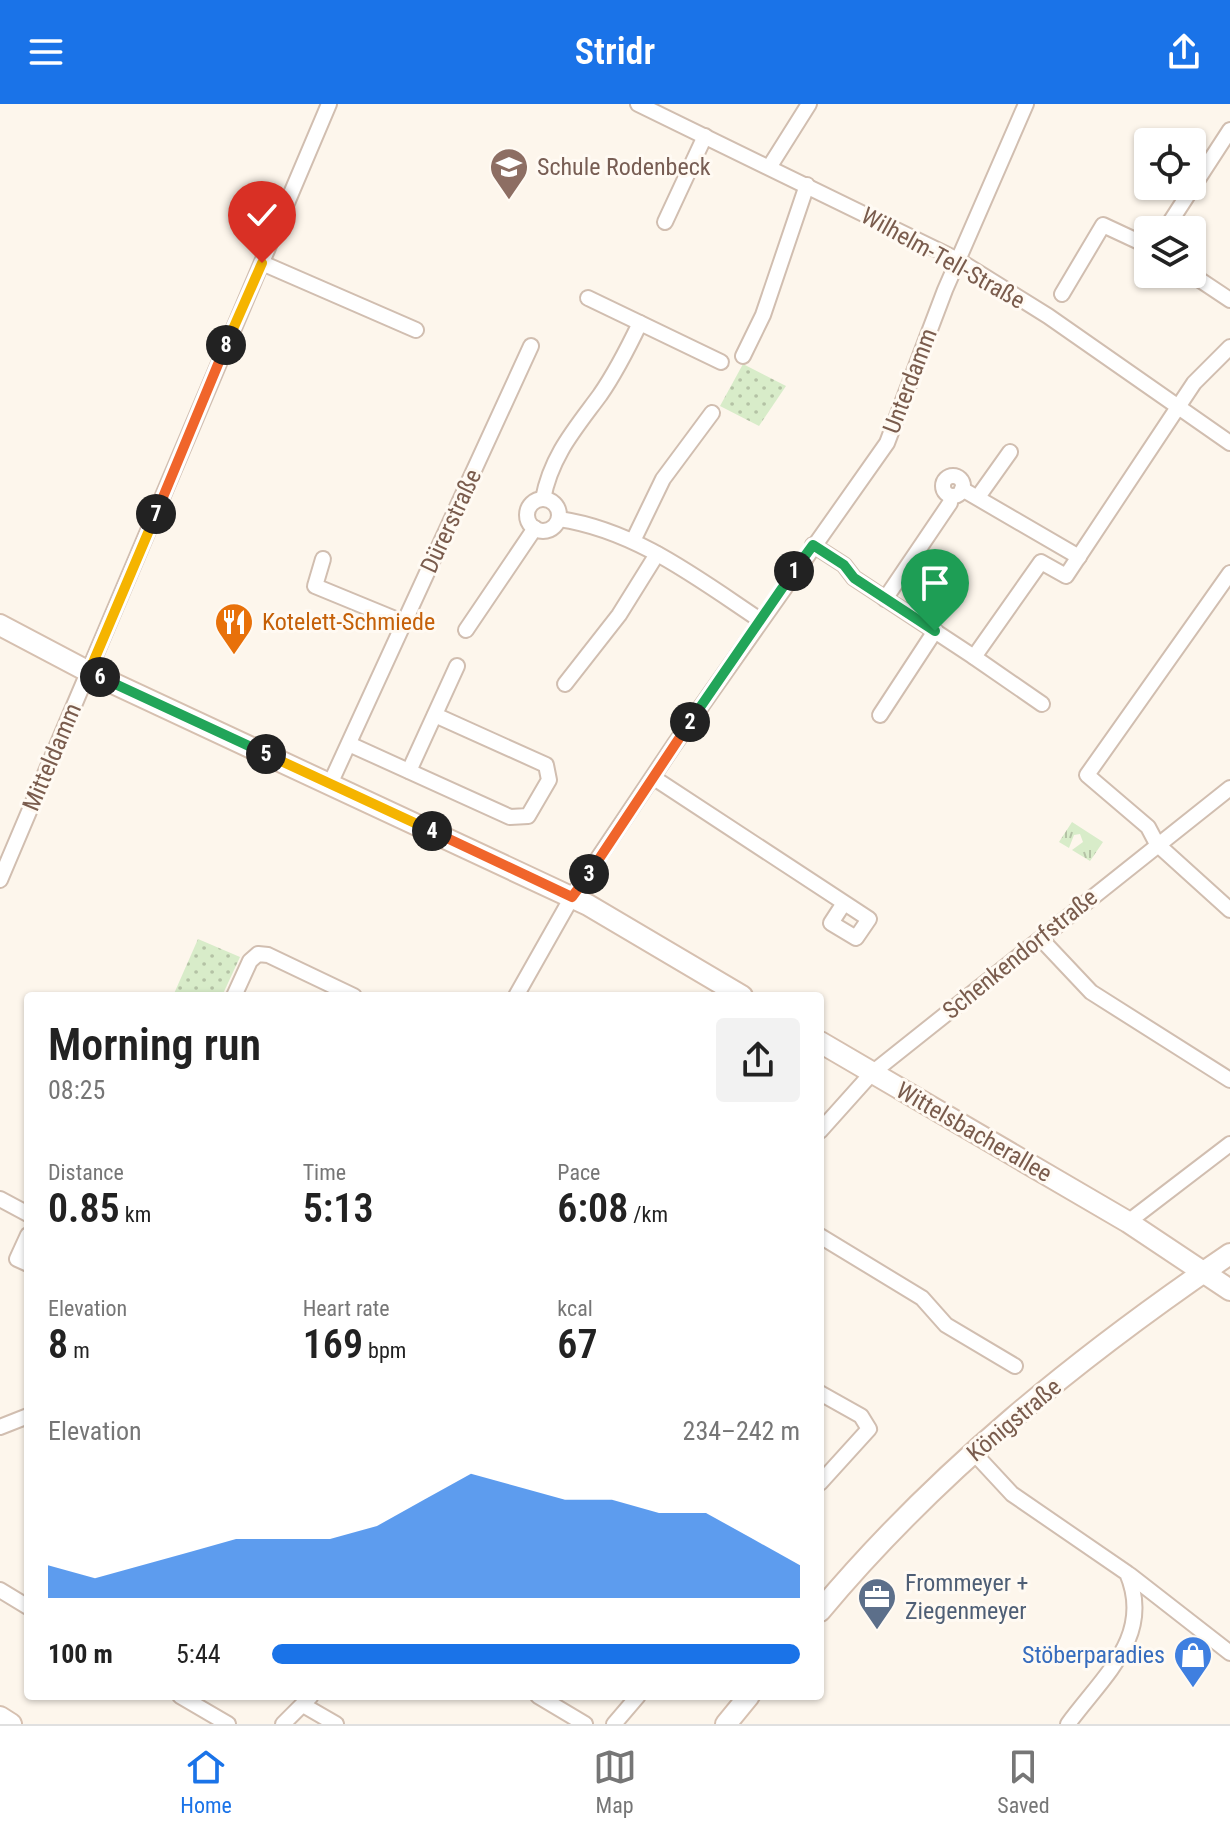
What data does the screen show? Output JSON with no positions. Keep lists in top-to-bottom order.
{
  "streets": {
    "street": [
      "Wilhelm-Tell-Straße",
      "Unterdamm",
      "Dürerstraße",
      "Mitteldamm",
      "Schenkendorfstraße",
      "Wittelsbacherallee",
      "Königstraße"
    ]
  },
  "crossings": [
    ["Wilhelm-Tell-Straße", "Unterdamm"],
    ["Schenkendorfstraße", "Wittelsbacherallee"],
    ["Wittelsbacherallee", "Königstraße"]
  ],
  "places": {
    "school or university": ["Schule Rodenbeck"],
    "restaurant": ["Kotelett-Schmiede"],
    "office": ["Frommeyer + Ziegenmeyer"],
    "shop": ["Stöberparadies"]
  },
  "page": {
    "header": "Stridr",
    "pins": [
      "8",
      "7",
      "1",
      "6",
      "2",
      "5",
      "4",
      "3"
    ],
    "heading": ["Morning run", "08:25"],
    "stats": [
      ["Distance", "0.85 km"],
      ["Time", "5:13"],
      ["Pace", "6:08 /km"],
      ["Elevation", "8 m"],
      ["Heart rate", "169 bpm"],
      ["kcal", "67"]
    ],
    "chart": ["Elevation", "234–242 m"],
    "list": [
      {
        "name": "100 m",
        "note": "5:44"
      }
    ],
    "tabs": ["Home", "Map", "Saved"]
  }
}
